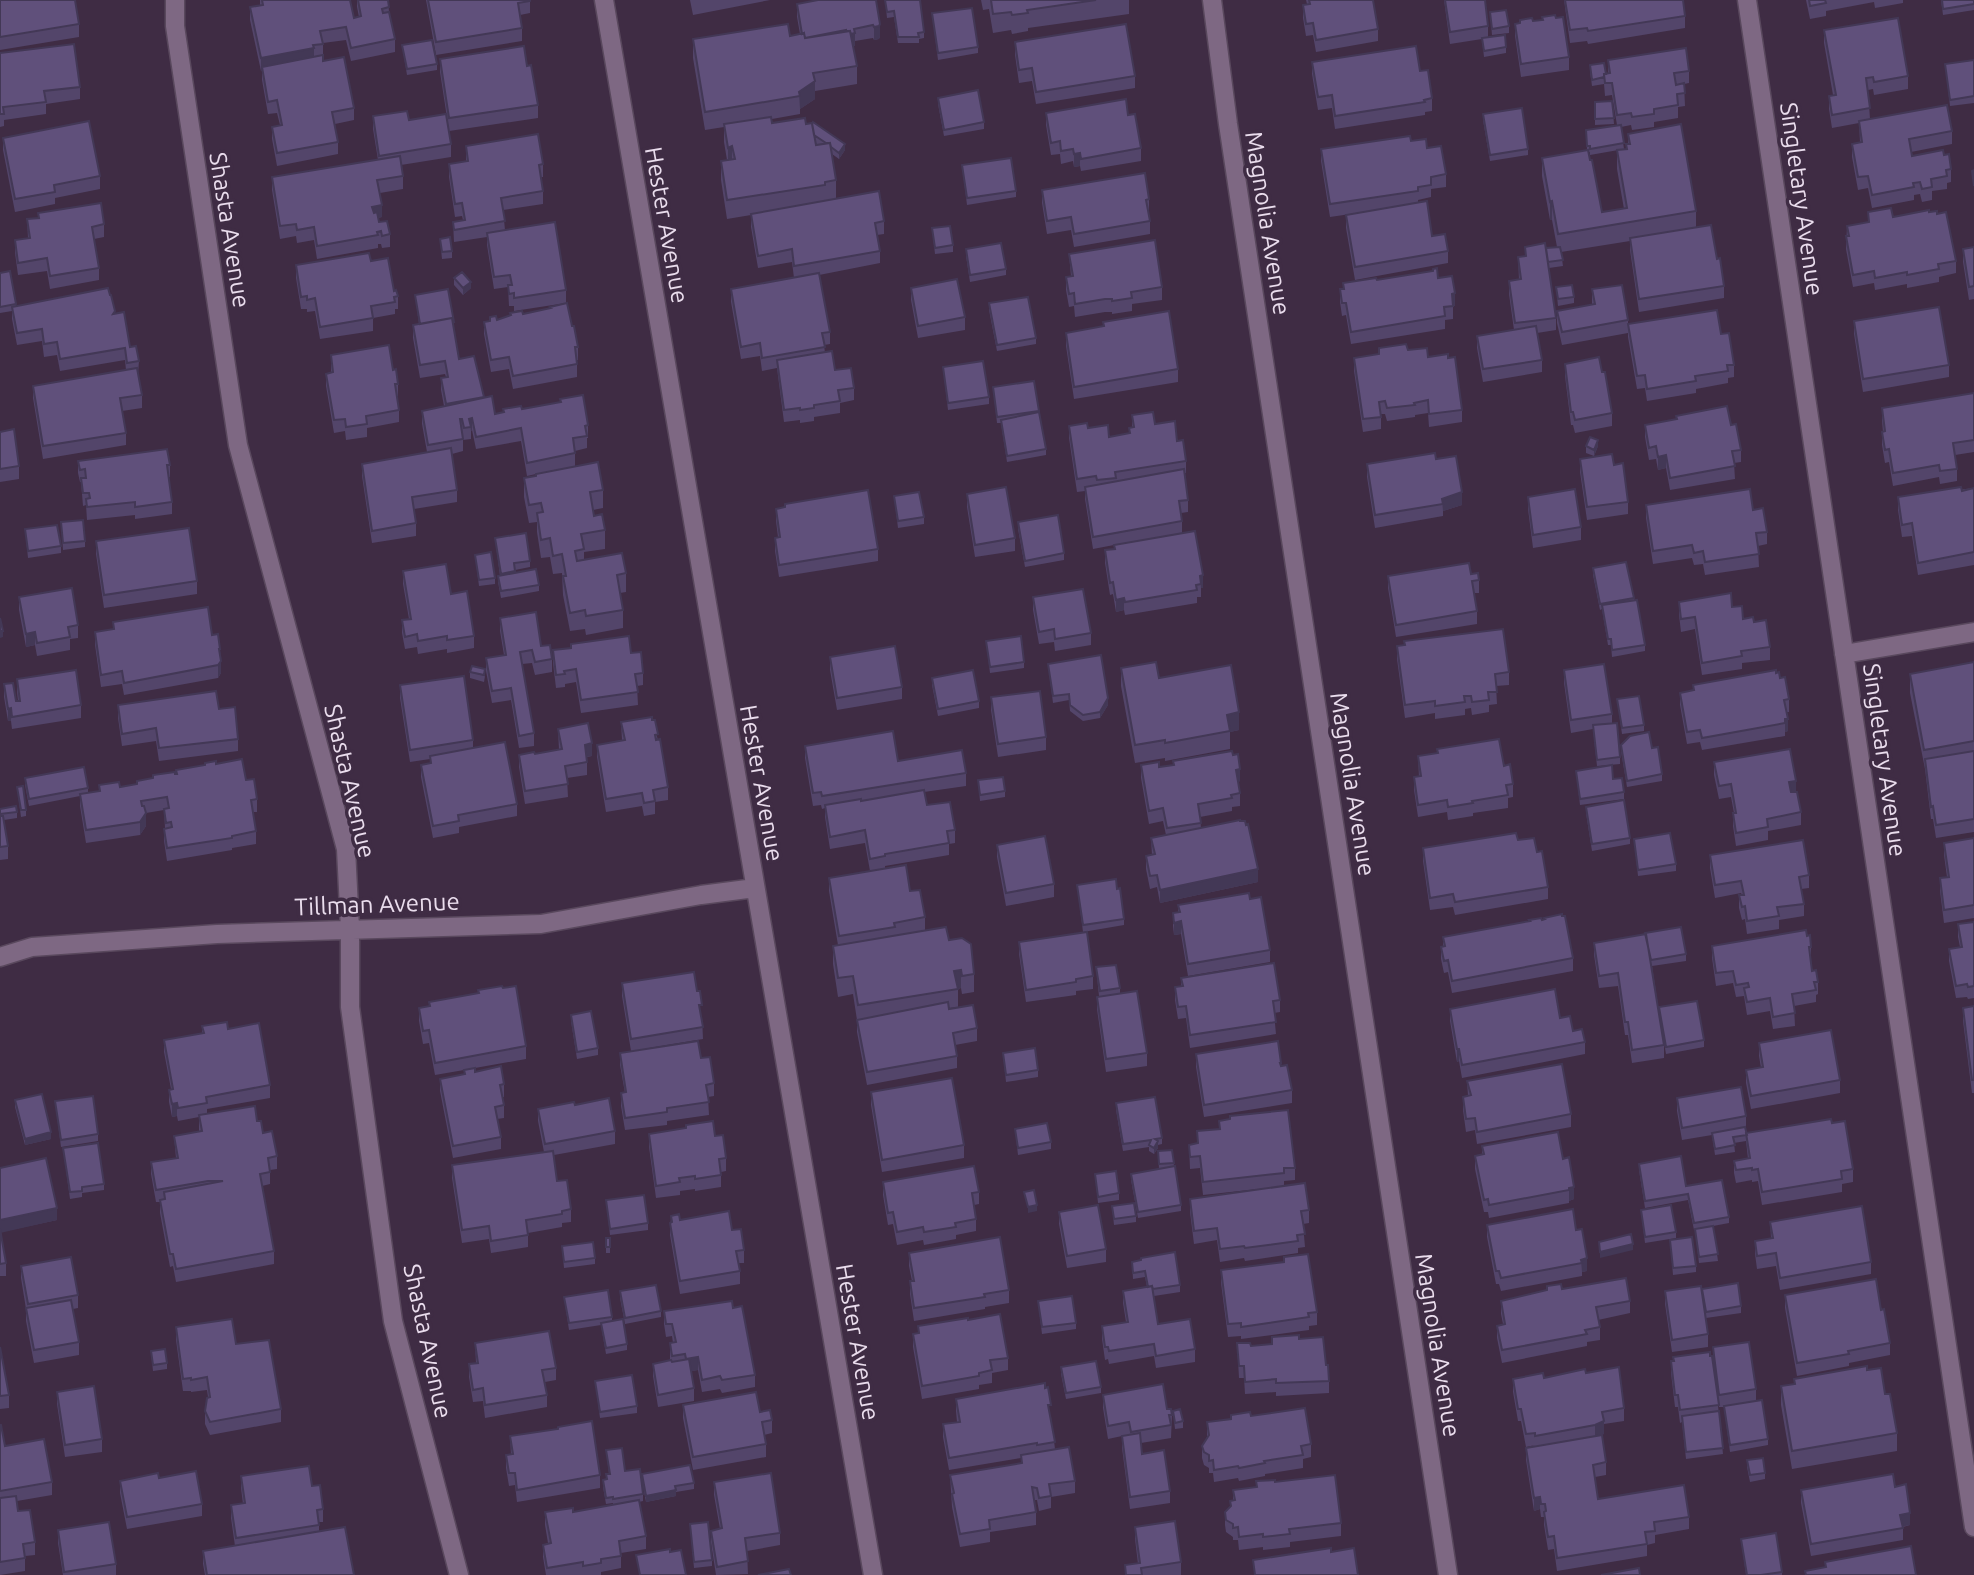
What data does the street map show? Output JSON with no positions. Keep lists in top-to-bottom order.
{
  "streets": {
    "street": [
      "Singletary Avenue",
      "Magnolia Avenue",
      "Hester Avenue",
      "Shasta Avenue",
      "Tillman Avenue"
    ]
  },
  "crossings": [
    ["Hester Avenue", "Tillman Avenue"],
    ["Shasta Avenue", "Tillman Avenue"]
  ]
}
